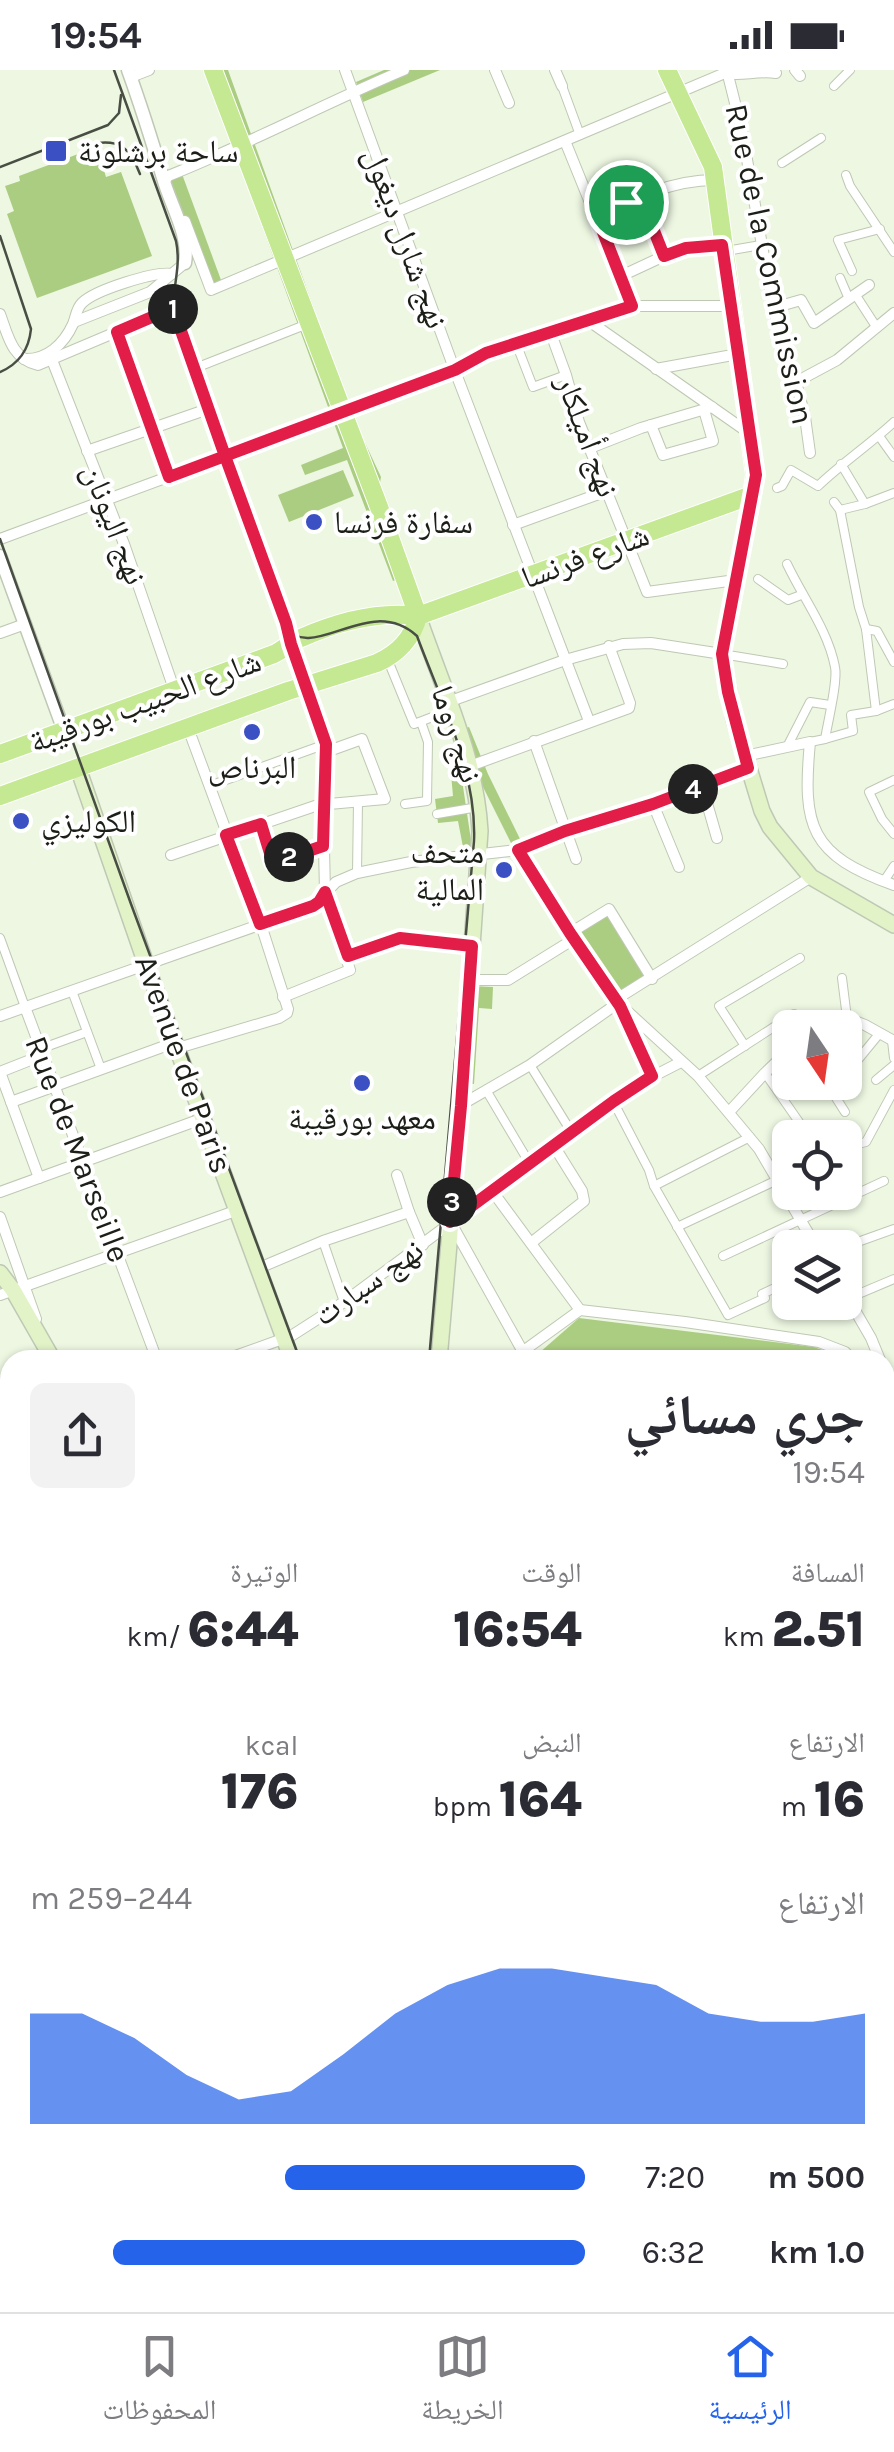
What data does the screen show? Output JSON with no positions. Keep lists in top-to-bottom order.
{
  "streets": {
    "main road": [
      "شارع فرنسا",
      "شارع الحبيب بورقيبة",
      "نهج روما",
      "Avenue de Paris"
    ],
    "street": [
      "نهج شارل ديغول",
      "Rue de la Commission",
      "نهج أميلكار",
      "نهج اليونان",
      "Rue de Marseille",
      "نهج سبارت"
    ]
  },
  "crossings": [
    ["نهج شارل ديغول", "شارع فرنسا"],
    ["نهج أميلكار", "شارع فرنسا"],
    ["نهج اليونان", "شارع الحبيب بورقيبة"],
    ["شارع فرنسا", "شارع الحبيب بورقيبة"],
    ["شارع فرنسا", "نهج روما"],
    ["شارع الحبيب بورقيبة", "نهج روما"],
    ["شارع الحبيب بورقيبة", "Avenue de Paris"],
    ["نهج روما", "نهج سبارت"],
    ["Avenue de Paris", "نهج سبارت"]
  ],
  "places": {
    "transit": ["ساحة برشلونة"],
    "other": [
      "سفارة فرنسا",
      "البرناص",
      "الكوليزي",
      "متحف المالية",
      "معهد بورقيبة"
    ]
  },
  "north": "bottom",
  "page": {
    "status": "19:54",
    "pins": [
      "1",
      "4",
      "2",
      "3"
    ],
    "heading": ["جري مسائي", "19:54"],
    "stats": [
      ["المسافة", "2.51 km"],
      ["الوقت", "16:54"],
      ["الوتيرة", "6:44 /km"],
      ["الارتفاع", "16 m"],
      ["النبض", "164 bpm"],
      ["kcal", "176"]
    ],
    "chart": ["الارتفاع", "244–259 m"],
    "list": [
      {
        "name": "500 m",
        "note": "7:20"
      },
      {
        "name": "1.0 km",
        "note": "6:32"
      }
    ],
    "tabs": ["الرئيسية", "الخريطة", "المحفوظات"]
  }
}
